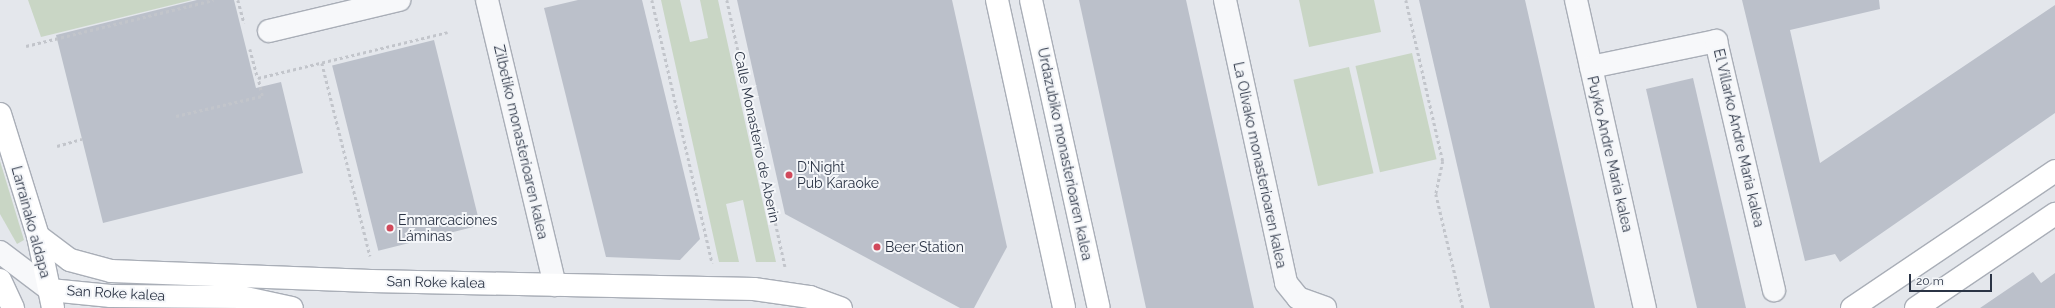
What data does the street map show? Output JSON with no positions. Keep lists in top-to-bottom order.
{
  "streets": {
    "street": [
      "El Villarko Andre Maria kalea",
      "Zilbetiko monasterioaren kalea",
      "Urdazubiko monasterioaren kalea",
      "Puyko Andre Maria kalea",
      "La Olivako monasterioaren kalea",
      "Larrainako aldapa",
      "San Roke kalea"
    ],
    "path": ["Calle Monasterio de Aberin"]
  },
  "crossings": [
    ["El Villarko Andre Maria kalea", "Puyko Andre Maria kalea"],
    ["Zilbetiko monasterioaren kalea", "San Roke kalea"],
    ["Larrainako aldapa", "San Roke kalea"]
  ],
  "places": ["D'Night Pub Karaoke", "Enmarcaciones Láminas", "Beer Station"],
  "scale_bar": "20 m"
}
